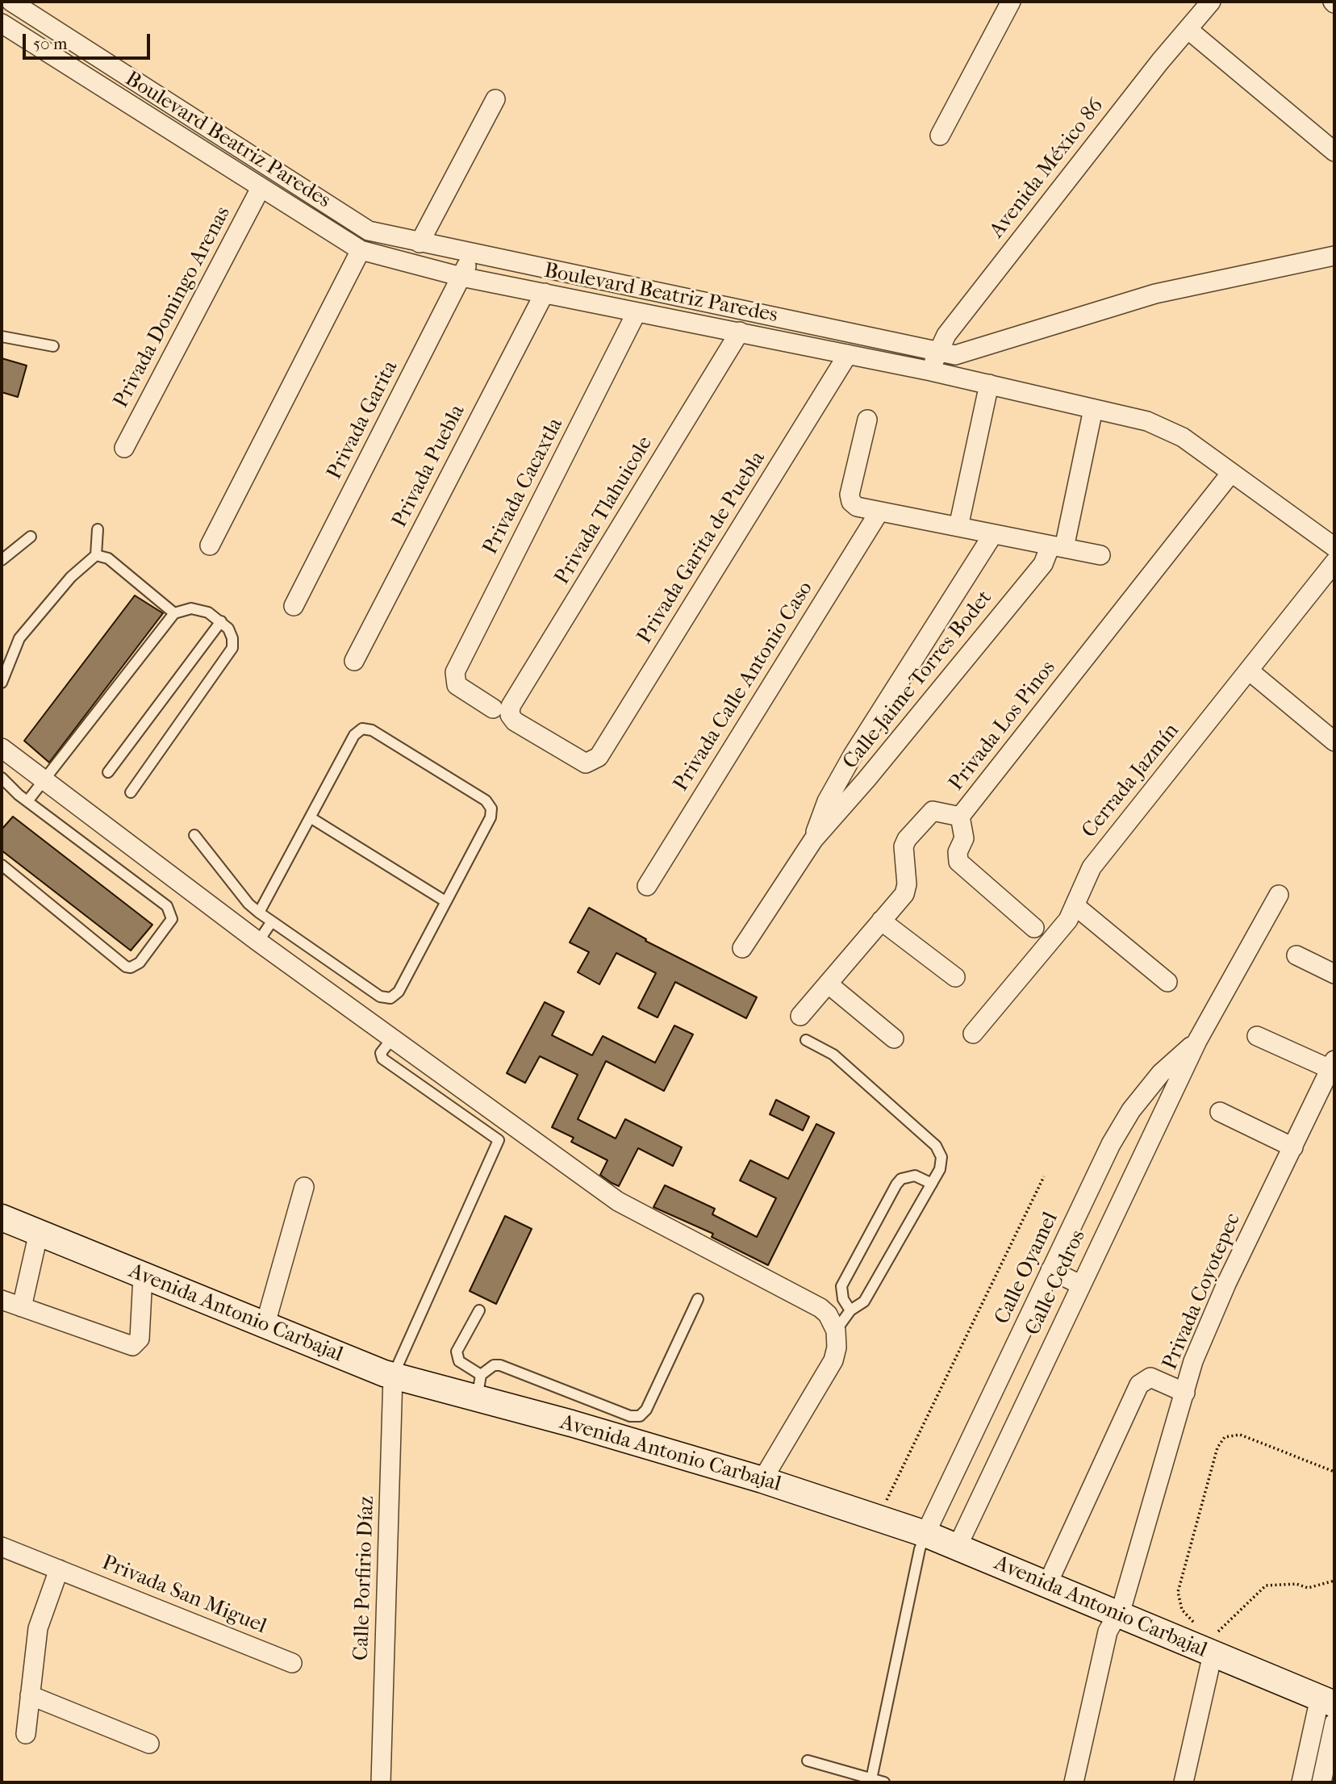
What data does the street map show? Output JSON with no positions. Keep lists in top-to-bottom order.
{
  "streets": {
    "street": [
      "Boulevard Beatriz Paredes",
      "Avenida México 86",
      "Privada Domingo Arenas",
      "Privada Garita",
      "Privada Puebla",
      "Privada Cacaxtla",
      "Privada Tlahuicole",
      "Privada Garita de Puebla",
      "Calle Jaime Torres Bodet",
      "Privada Calle Antonio Caso",
      "Privada Los Pinos",
      "Cerrada Jazmín",
      "Calle Oyamel",
      "Calle Cedros",
      "Privada Coyotepec",
      "Avenida Antonio Carbajal",
      "Calle Porfirio Díaz",
      "Privada San Miguel"
    ]
  },
  "crossings": [
    ["Boulevard Beatriz Paredes", "Avenida México 86"],
    ["Boulevard Beatriz Paredes", "Privada Domingo Arenas"],
    ["Boulevard Beatriz Paredes", "Privada Garita"],
    ["Boulevard Beatriz Paredes", "Privada Puebla"],
    ["Boulevard Beatriz Paredes", "Privada Cacaxtla"],
    ["Boulevard Beatriz Paredes", "Privada Tlahuicole"],
    ["Boulevard Beatriz Paredes", "Privada Garita de Puebla"],
    ["Boulevard Beatriz Paredes", "Calle Jaime Torres Bodet"],
    ["Boulevard Beatriz Paredes", "Privada Los Pinos"],
    ["Privada Cacaxtla", "Privada Tlahuicole"],
    ["Privada Cacaxtla", "Privada Garita de Puebla"],
    ["Privada Tlahuicole", "Privada Garita de Puebla"],
    ["Calle Oyamel", "Calle Cedros"],
    ["Calle Oyamel", "Avenida Antonio Carbajal"],
    ["Calle Cedros", "Avenida Antonio Carbajal"],
    ["Privada Coyotepec", "Avenida Antonio Carbajal"],
    ["Avenida Antonio Carbajal", "Calle Porfirio Díaz"]
  ],
  "scale_bar": "50 m"
}
